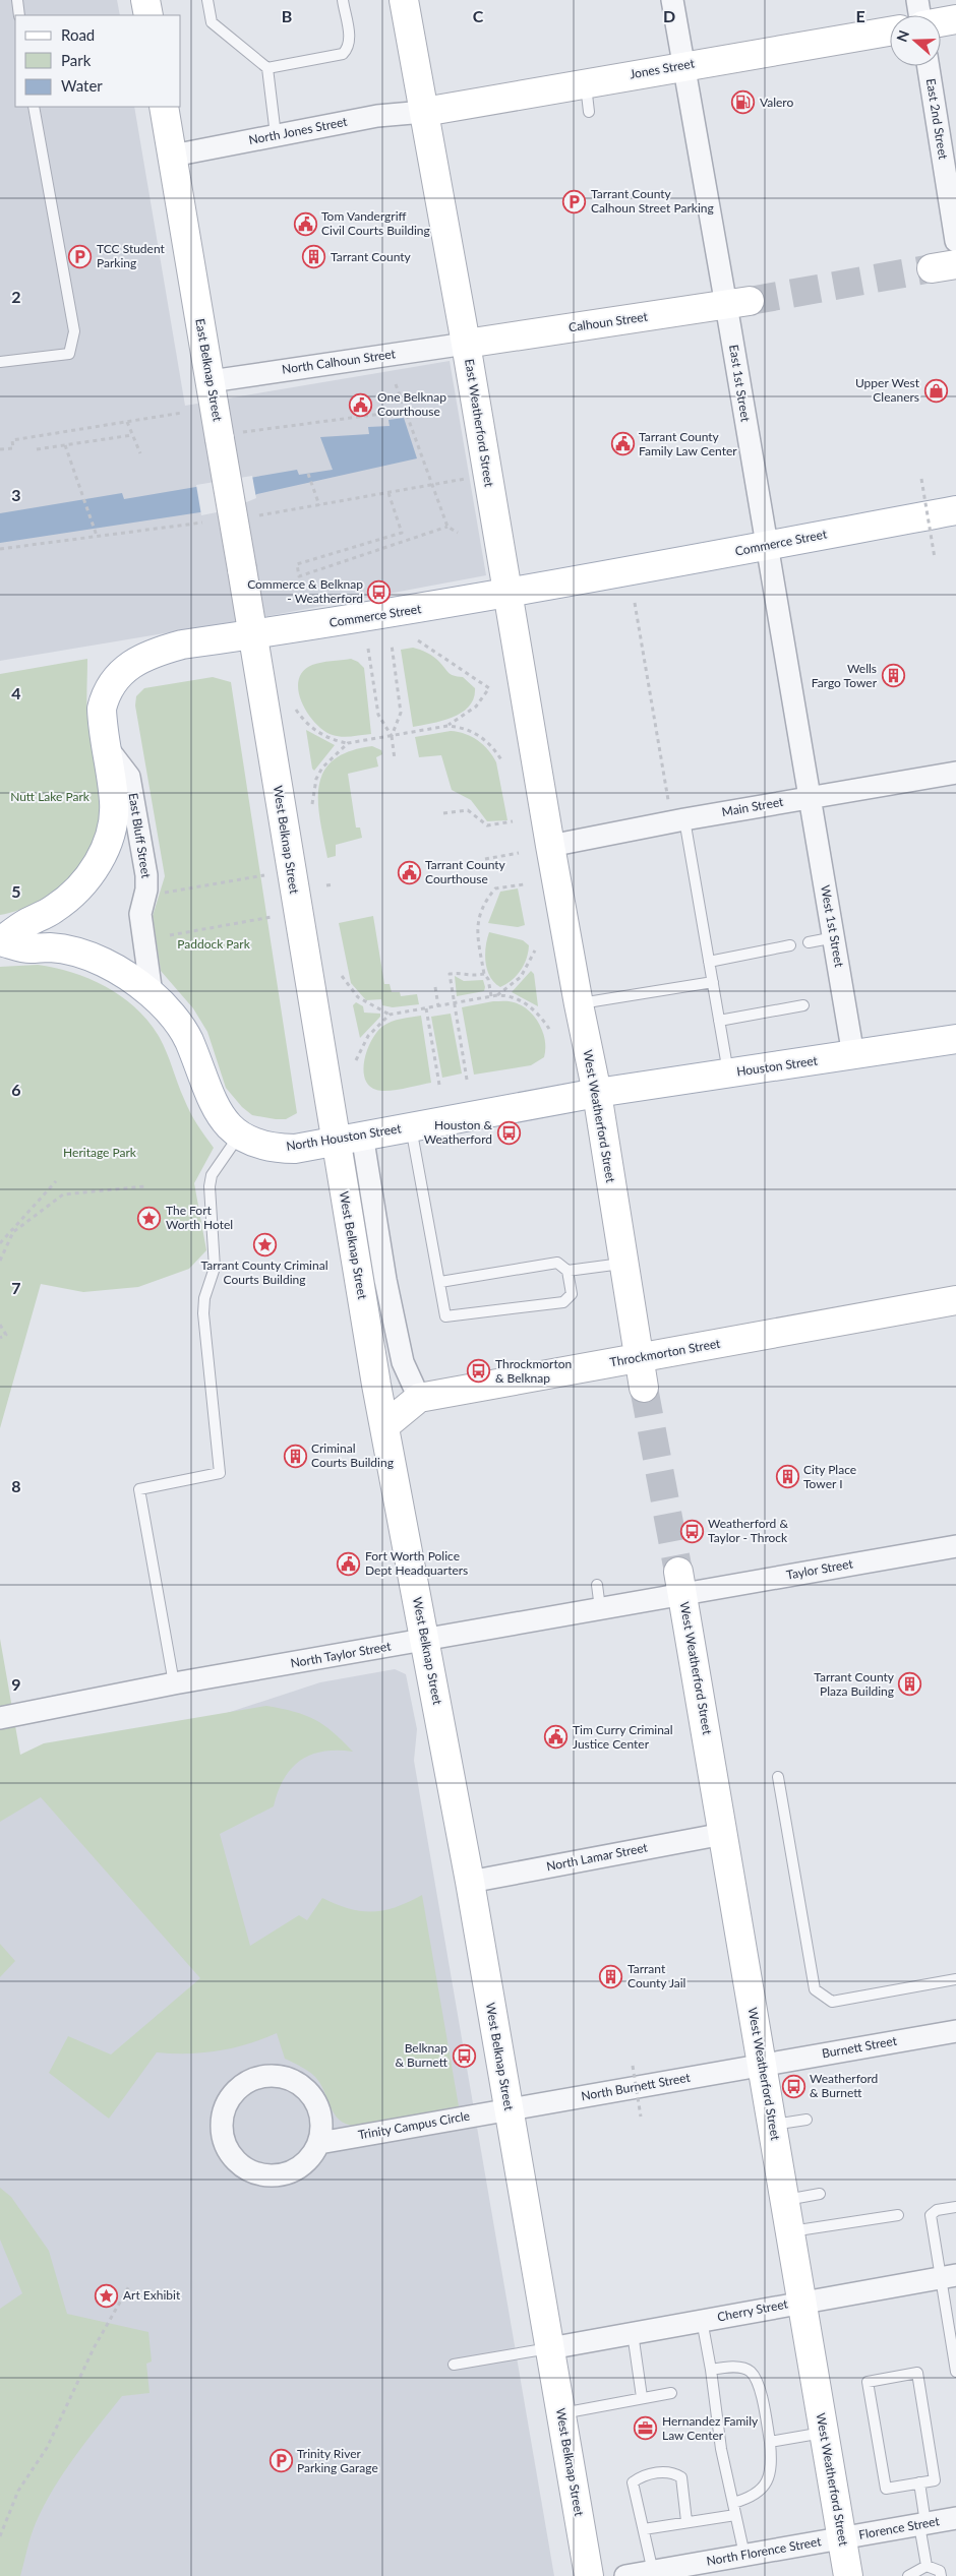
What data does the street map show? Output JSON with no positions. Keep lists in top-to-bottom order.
{
  "streets": {
    "main road": [
      "Jones Street",
      "Calhoun Street",
      "East Belknap Street",
      "East Weatherford Street",
      "Commerce Street",
      "West Belknap Street",
      "Houston Street",
      "West Weatherford Street",
      "North Houston Street",
      "Throckmorton Street"
    ],
    "street": [
      "East 2nd Street",
      "North Jones Street",
      "North Calhoun Street",
      "East 1st Street",
      "Main Street",
      "East Bluff Street",
      "West 1st Street",
      "Taylor Street",
      "North Taylor Street",
      "North Lamar Street",
      "Burnett Street",
      "North Burnett Street",
      "Trinity Campus Circle",
      "Cherry Street",
      "Florence Street",
      "North Florence Street"
    ]
  },
  "crossings": [
    ["Jones Street", "North Jones Street"],
    ["Jones Street", "East 1st Street"],
    ["Jones Street", "East Weatherford Street"],
    ["North Jones Street", "East Belknap Street"],
    ["North Jones Street", "East Weatherford Street"],
    ["Calhoun Street", "North Calhoun Street"],
    ["Calhoun Street", "East 1st Street"],
    ["Calhoun Street", "East Weatherford Street"],
    ["North Calhoun Street", "East Belknap Street"],
    ["North Calhoun Street", "East Weatherford Street"],
    ["East Belknap Street", "Commerce Street"],
    ["East Belknap Street", "West Belknap Street"],
    ["East 1st Street", "Commerce Street"],
    ["East 1st Street", "Main Street"],
    ["East 1st Street", "West 1st Street"],
    ["East Weatherford Street", "Commerce Street"],
    ["East Weatherford Street", "Main Street"],
    ["East Weatherford Street", "West Weatherford Street"],
    ["Commerce Street", "East Bluff Street"],
    ["Commerce Street", "West Belknap Street"],
    ["Commerce Street", "North Houston Street"],
    ["Main Street", "West 1st Street"],
    ["Main Street", "West Weatherford Street"],
    ["East Bluff Street", "North Houston Street"],
    ["West Belknap Street", "North Houston Street"],
    ["West Belknap Street", "Throckmorton Street"],
    ["West Belknap Street", "North Taylor Street"],
    ["West Belknap Street", "North Lamar Street"],
    ["West Belknap Street", "North Burnett Street"],
    ["West Belknap Street", "Trinity Campus Circle"],
    ["West Belknap Street", "Cherry Street"],
    ["West 1st Street", "Houston Street"],
    ["Houston Street", "West Weatherford Street"],
    ["Houston Street", "North Houston Street"],
    ["West Weatherford Street", "North Houston Street"],
    ["West Weatherford Street", "Throckmorton Street"],
    ["West Weatherford Street", "Taylor Street"],
    ["West Weatherford Street", "North Taylor Street"],
    ["West Weatherford Street", "North Lamar Street"],
    ["West Weatherford Street", "Burnett Street"],
    ["West Weatherford Street", "North Burnett Street"],
    ["West Weatherford Street", "Cherry Street"],
    ["West Weatherford Street", "Florence Street"],
    ["West Weatherford Street", "North Florence Street"],
    ["Taylor Street", "North Taylor Street"],
    ["Burnett Street", "North Burnett Street"],
    ["North Burnett Street", "Trinity Campus Circle"],
    ["Florence Street", "North Florence Street"]
  ],
  "parks": ["Nutt Lake Park", "Paddock Park", "Heritage Park"],
  "places": {
    "fuel station": ["Valero"],
    "parking": ["Tarrant County Calhoun Street Parking", "TCC Student Parking", "Trinity River Parking Garage"],
    "public building": [
      "Tom Vandergriff Civil Courts Building",
      "One Belknap Courthouse",
      "Tarrant County Family Law Center",
      "Tarrant County Courthouse",
      "Fort Worth Police Dept Headquarters",
      "Tim Curry Criminal Justice Center"
    ],
    "building": [
      "Tarrant County",
      "Wells Fargo Tower",
      "Criminal Courts Building",
      "City Place Tower I",
      "Tarrant County Plaza Building",
      "Tarrant County Jail"
    ],
    "shop": ["Upper West Cleaners"],
    "bus stop": [
      "Commerce & Belknap - Weatherford",
      "Houston & Weatherford",
      "Throckmorton & Belknap",
      "Weatherford & Taylor - Throck",
      "Belknap & Burnett",
      "Weatherford & Burnett"
    ],
    "place": ["The Fort Worth Hotel", "Tarrant County Criminal Courts Building", "Art Exhibit"],
    "office": ["Hernandez Family Law Center"]
  },
  "legend": ["Road", "Park", "Water"],
  "north": "left",
  "grid": {
    "columns": [
      "B",
      "C",
      "D",
      "E"
    ],
    "rows": [
      "2",
      "3",
      "4",
      "5",
      "6",
      "7",
      "8",
      "9"
    ]
  }
}
